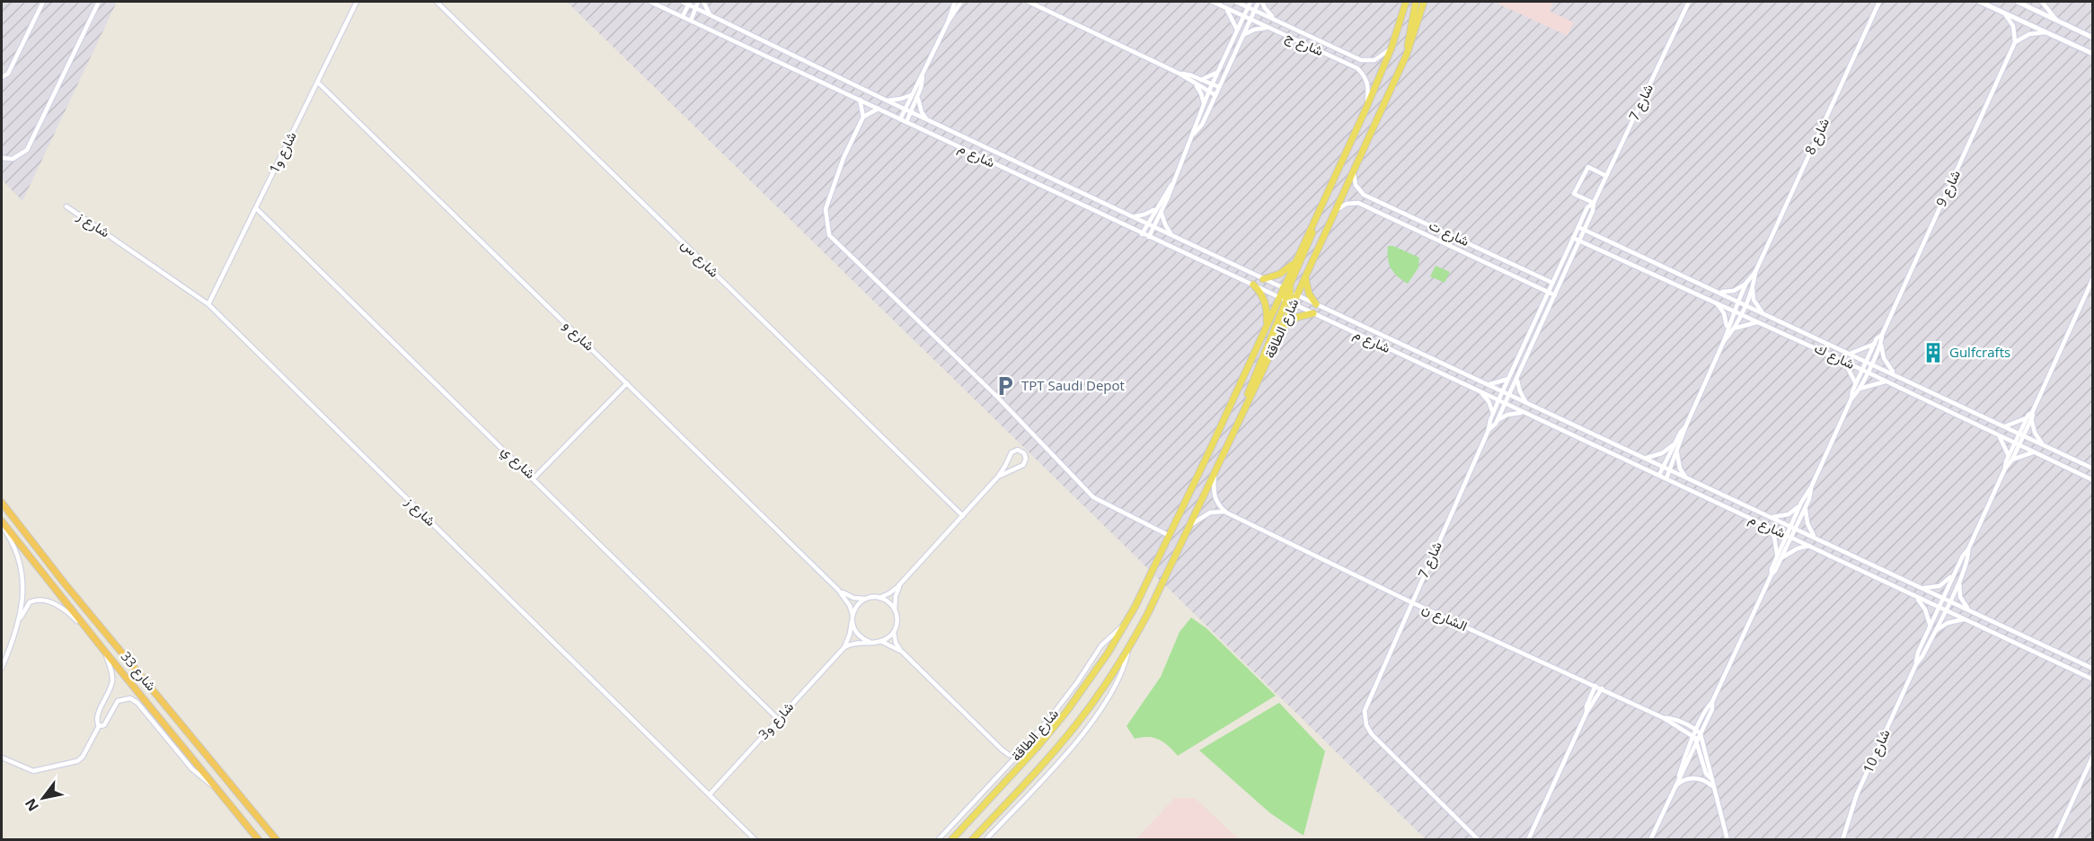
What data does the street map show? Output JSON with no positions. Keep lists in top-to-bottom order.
{
  "streets": {
    "highway": ["شارع 33"],
    "main road": ["شارع الطاقة"],
    "street": [
      "شارع ج",
      "شارع 7",
      "شارع 8",
      "شارع و1",
      "شارع م",
      "شارع 9",
      "شارع ز",
      "شارع ت",
      "شارع س",
      "شارع و",
      "شارع ك",
      "شارع ي",
      "الشارع ن",
      "شارع و3",
      "شارع 10"
    ]
  },
  "crossings": [
    ["شارع ج", "شارع الطاقة"],
    ["شارع 7", "شارع م"],
    ["شارع 7", "شارع ت"],
    ["شارع 7", "شارع ك"],
    ["شارع 7", "الشارع ن"],
    ["شارع 8", "شارع م"],
    ["شارع 8", "شارع 9"],
    ["شارع 8", "شارع ك"],
    ["شارع و1", "شارع ز"],
    ["شارع و1", "شارع و"],
    ["شارع و1", "شارع ي"],
    ["شارع م", "شارع 9"],
    ["شارع م", "شارع الطاقة"],
    ["شارع م", "شارع ك"],
    ["شارع م", "شارع 10"],
    ["شارع 9", "شارع ك"],
    ["شارع 9", "الشارع ن"],
    ["شارع ز", "شارع و3"],
    ["شارع ت", "شارع الطاقة"],
    ["شارع و", "شارع و3"],
    ["شارع ك", "شارع 10"],
    ["شارع ي", "شارع و3"]
  ],
  "places": {
    "building": ["Gulfcrafts"],
    "parking": ["TPT Saudi Depot"]
  },
  "north": "bottom left"
}
